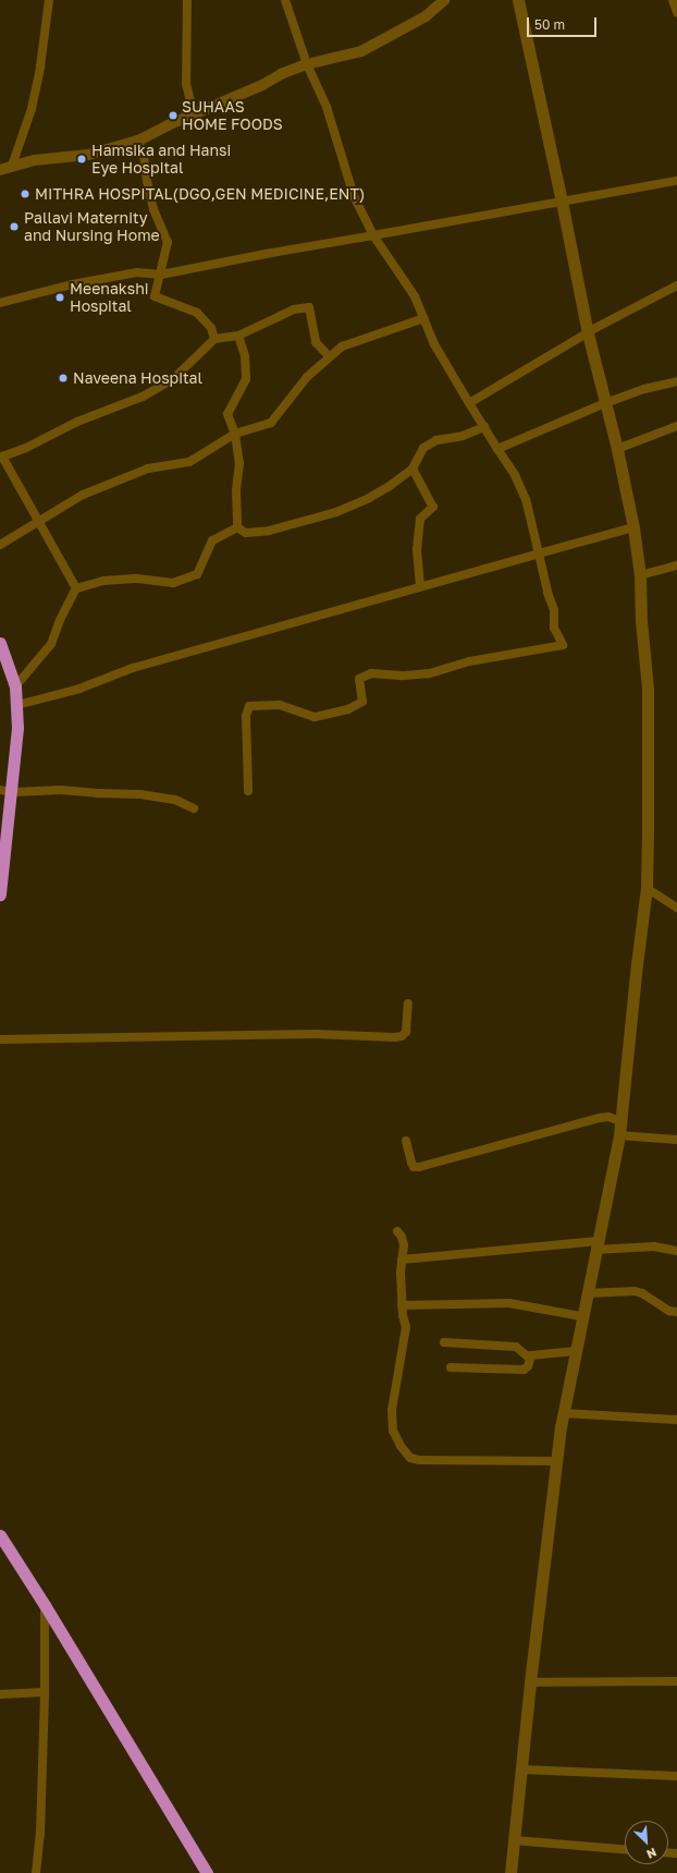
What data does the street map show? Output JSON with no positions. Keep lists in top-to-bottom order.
{
  "places": [
    "SUHAAS HOME FOODS",
    "Hamsika and Hansi Eye Hospital",
    "MITHRA HOSPITAL(DGO,GEN MEDICINE,ENT)",
    "Pallavi Maternity and Nursing Home",
    "Meenakshi Hospital",
    "Naveena Hospital"
  ],
  "scale_bar": "50 m",
  "north": "bottom right"
}
